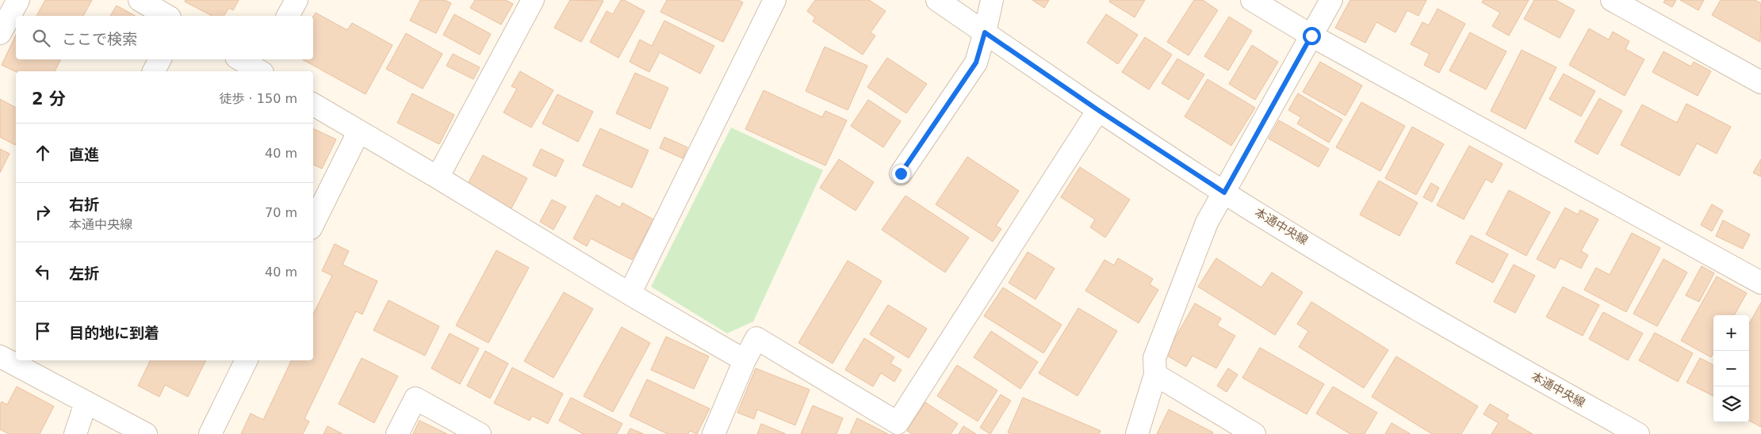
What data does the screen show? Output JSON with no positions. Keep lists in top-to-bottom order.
{
  "streets": {
    "street": ["本通中央線"]
  },
  "page": {
    "search": "ここで検索",
    "heading": ["2 分", "徒歩 · 150 m"],
    "list": [
      ["直進", "40 m"],
      ["右折", "本通中央線", "70 m"],
      ["左折", "40 m"],
      "目的地に到着"
    ],
    "map_buttons": ["+", "−"]
  }
}
